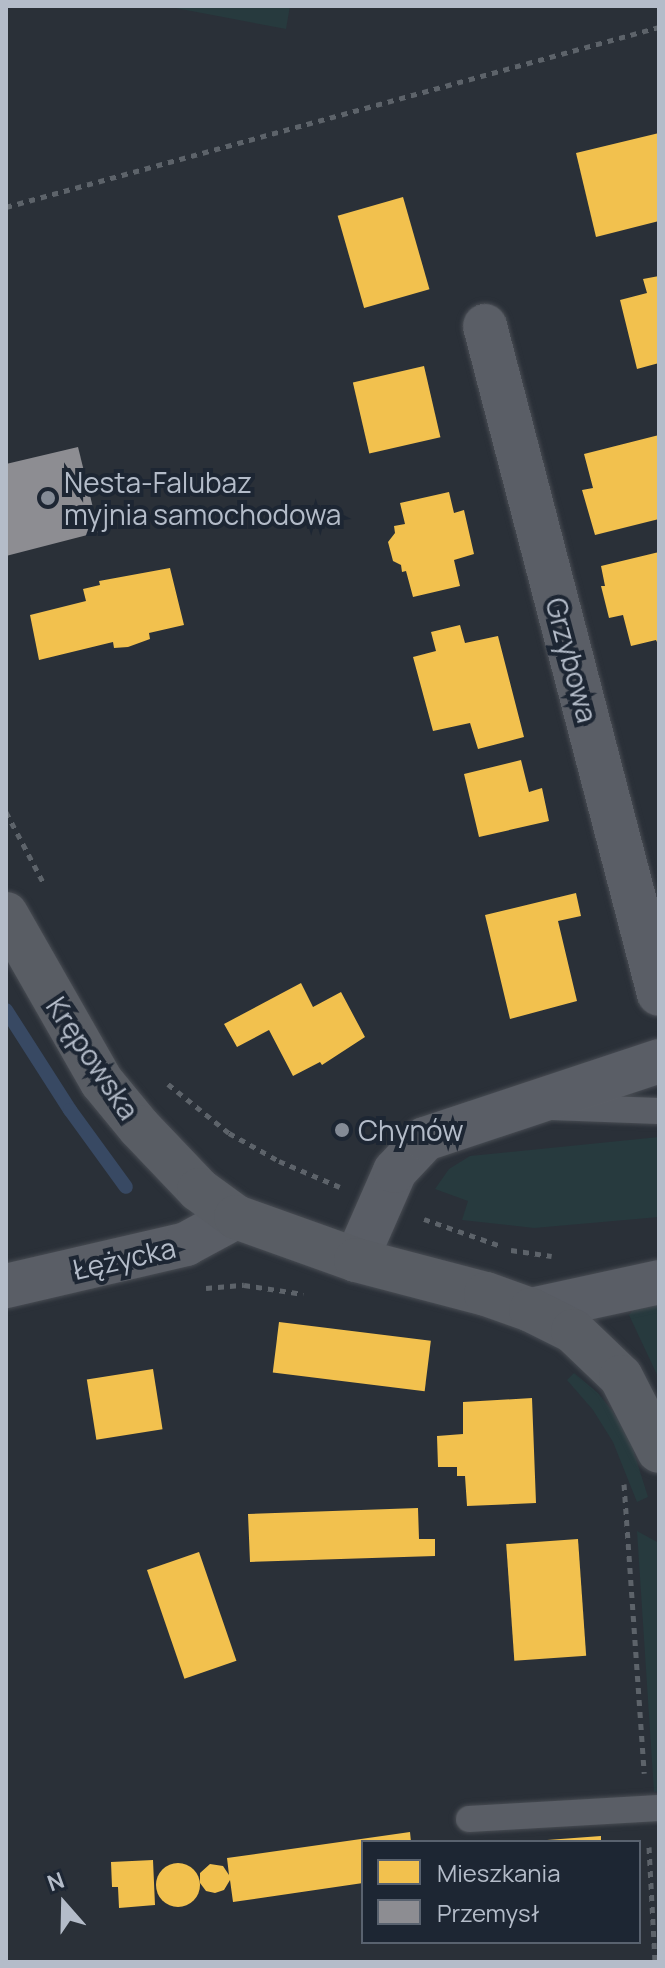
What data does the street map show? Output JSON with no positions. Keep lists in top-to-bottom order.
{
  "streets": {
    "street": ["Grzybowa", "Krępowska", "Łężycka"]
  },
  "crossings": [
    ["Krępowska", "Łężycka"]
  ],
  "places": ["Nesta-Falubaz myjnia samochodowa", "Chynów"],
  "legend": ["Mieszkania", "Przemysł"],
  "north": "top"
}
